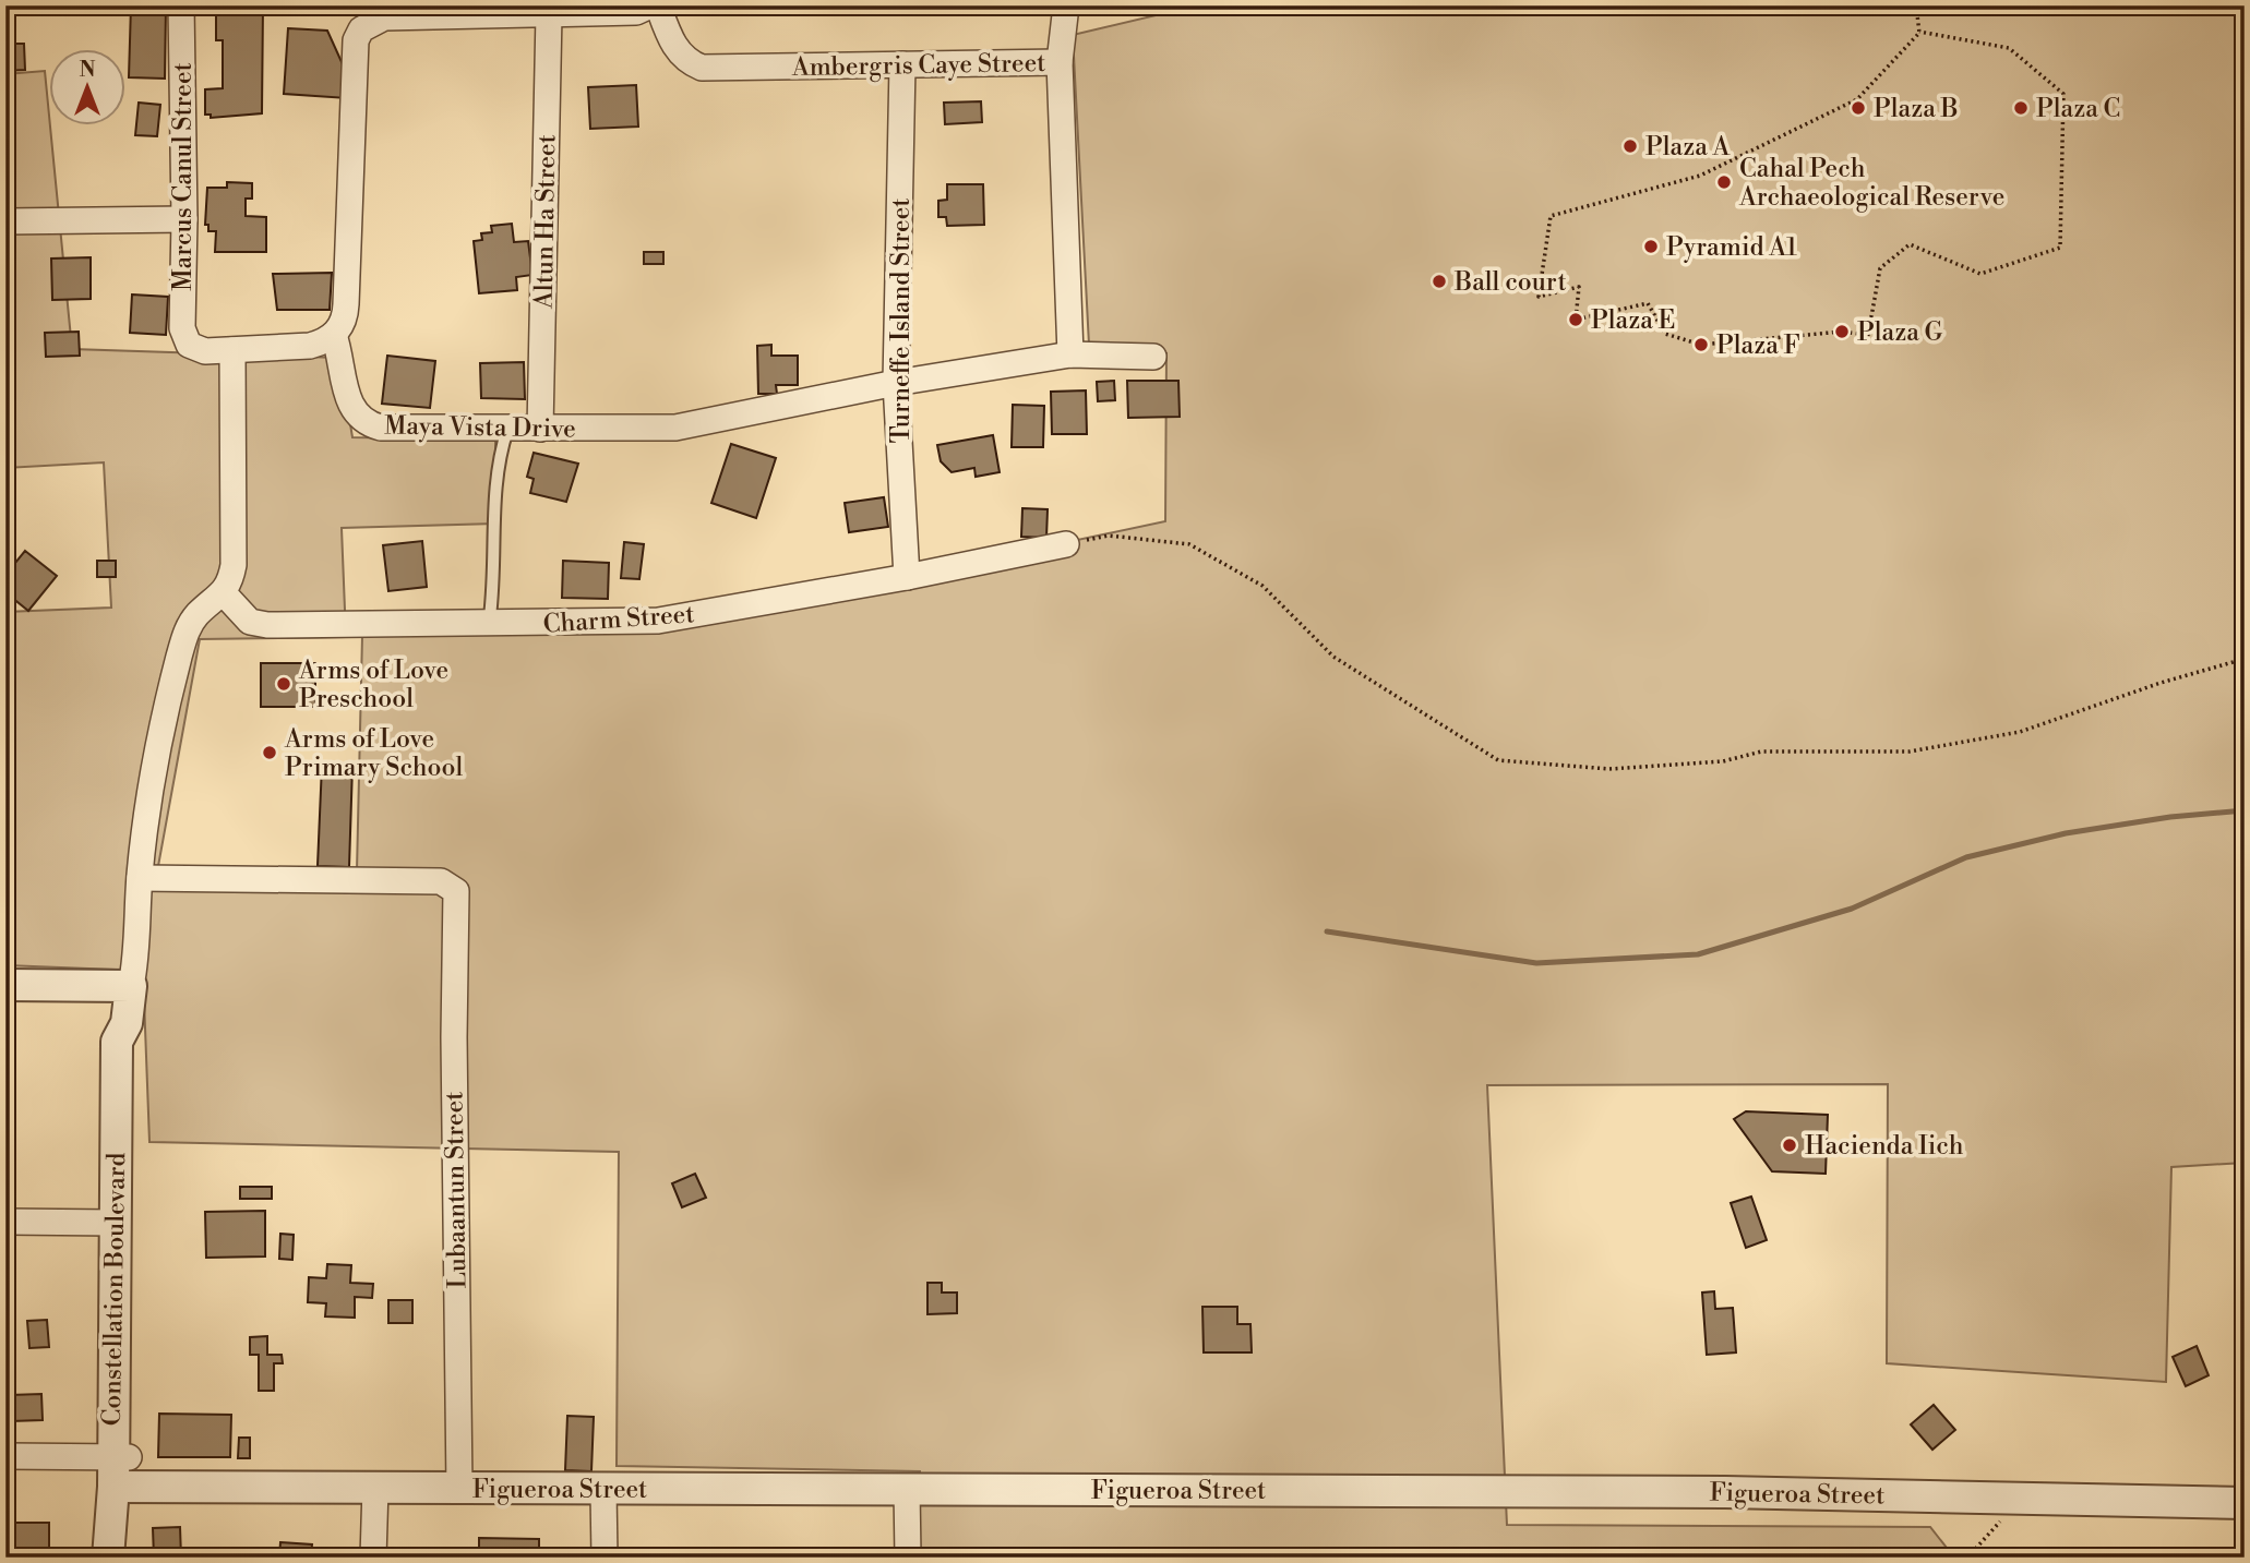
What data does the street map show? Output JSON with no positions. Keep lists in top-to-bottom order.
{
  "streets": {
    "street": [
      "Ambergris Caye Street",
      "Marcus Canul Street",
      "Altun Ha Street",
      "Turneffe Island Street",
      "Maya Vista Drive",
      "Charm Street",
      "Lubaantun Street",
      "Constellation Boulevard",
      "Figueroa Street"
    ]
  },
  "crossings": [
    ["Ambergris Caye Street", "Turneffe Island Street"],
    ["Ambergris Caye Street", "Maya Vista Drive"],
    ["Altun Ha Street", "Maya Vista Drive"],
    ["Turneffe Island Street", "Maya Vista Drive"],
    ["Turneffe Island Street", "Charm Street"],
    ["Lubaantun Street", "Figueroa Street"],
    ["Constellation Boulevard", "Figueroa Street"]
  ],
  "places": [
    "Plaza B",
    "Plaza C",
    "Plaza A",
    "Cahal Pech Archaeological Reserve",
    "Pyramid A1",
    "Ball court",
    "Plaza E",
    "Plaza G",
    "Plaza F",
    "Arms of Love Preschool",
    "Arms of Love Primary School",
    "Hacienda Iich"
  ],
  "north": "top"
}
